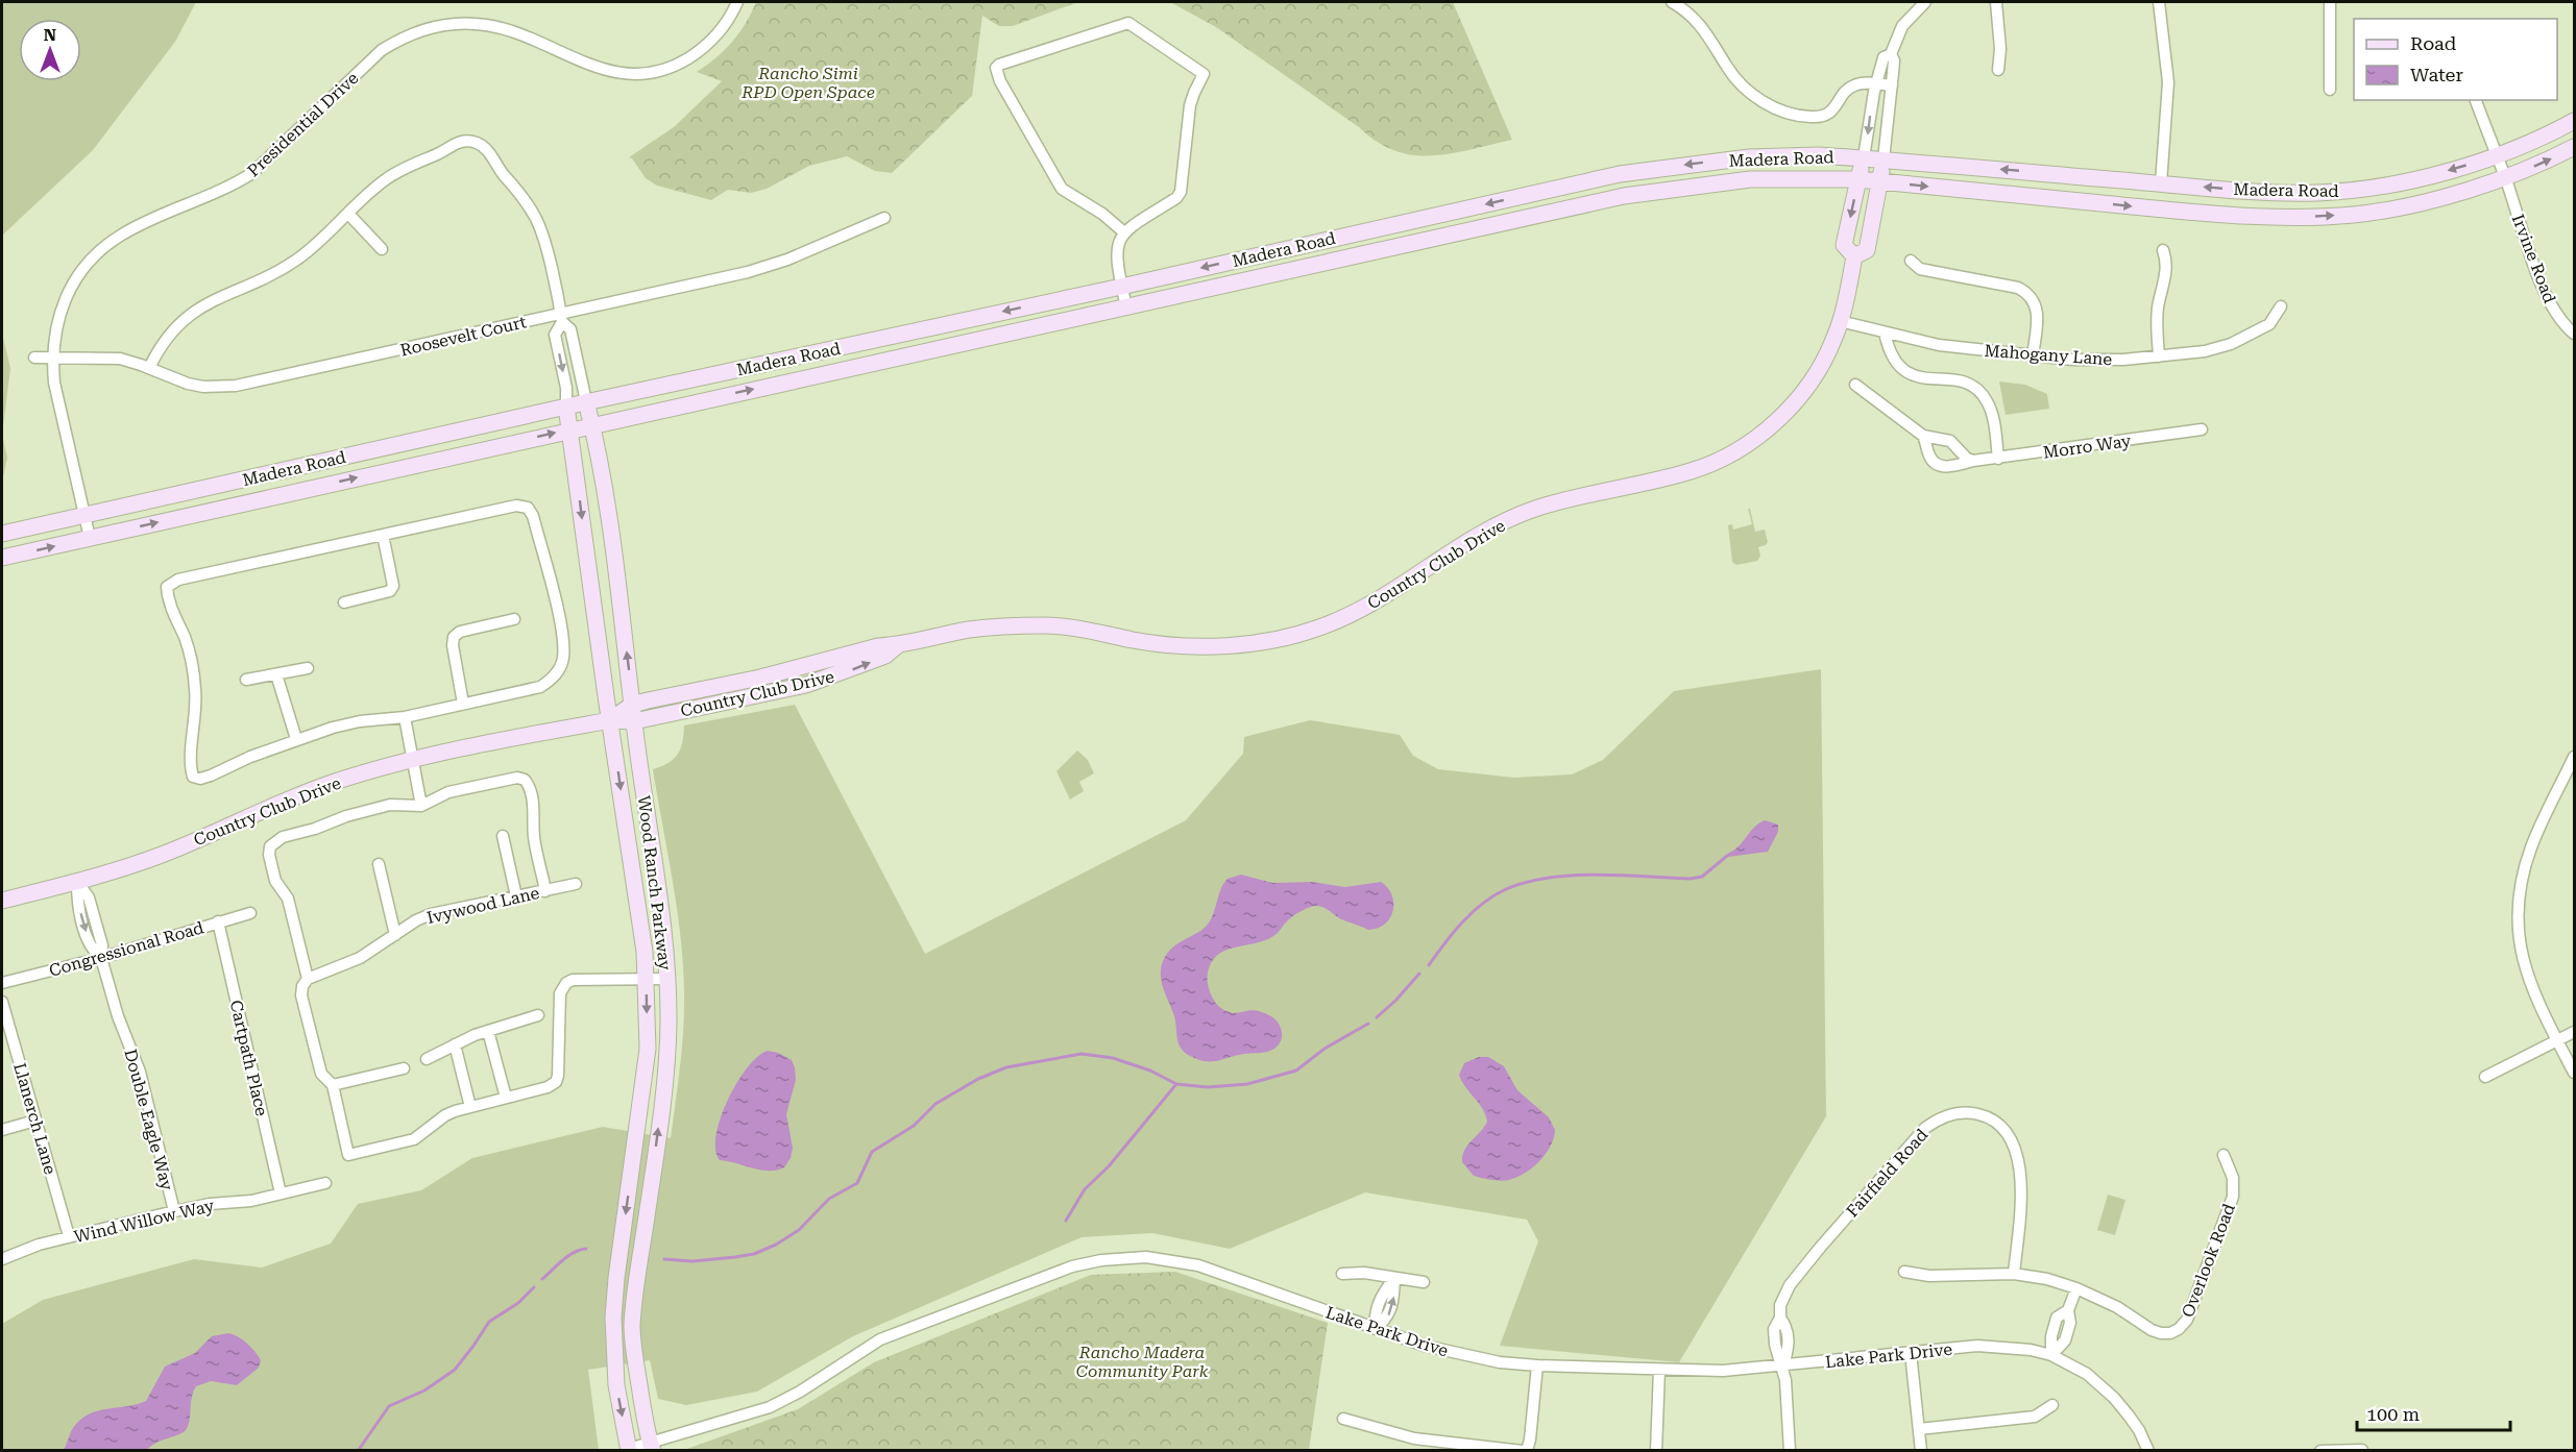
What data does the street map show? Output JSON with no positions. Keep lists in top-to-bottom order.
{
  "streets": {
    "main road": ["Madera Road", "Country Club Drive", "Wood Ranch Parkway"],
    "street": [
      "Presidential Drive",
      "Irvine Road",
      "Roosevelt Court",
      "Mahogany Lane",
      "Morro Way",
      "Ivywood Lane",
      "Congressional Road",
      "Cartpath Place",
      "Llanerch Lane",
      "Double Eagle Way",
      "Fairfield Road",
      "Wind Willow Way",
      "Overlook Road",
      "Lake Park Drive"
    ]
  },
  "crossings": [
    ["Presidential Drive", "Madera Road"],
    ["Presidential Drive", "Roosevelt Court"],
    ["Madera Road", "Irvine Road"],
    ["Madera Road", "Wood Ranch Parkway"],
    ["Roosevelt Court", "Wood Ranch Parkway"],
    ["Mahogany Lane", "Country Club Drive"],
    ["Country Club Drive", "Wood Ranch Parkway"],
    ["Country Club Drive", "Double Eagle Way"],
    ["Wood Ranch Parkway", "Lake Park Drive"],
    ["Congressional Road", "Cartpath Place"],
    ["Congressional Road", "Double Eagle Way"],
    ["Cartpath Place", "Wind Willow Way"],
    ["Llanerch Lane", "Wind Willow Way"],
    ["Double Eagle Way", "Wind Willow Way"],
    ["Fairfield Road", "Lake Park Drive"]
  ],
  "parks": ["Rancho Simi RPD Open Space", "Rancho Madera Community Park"],
  "legend": ["Road", "Water"],
  "scale_bar": "100 m",
  "north": "top"
}
